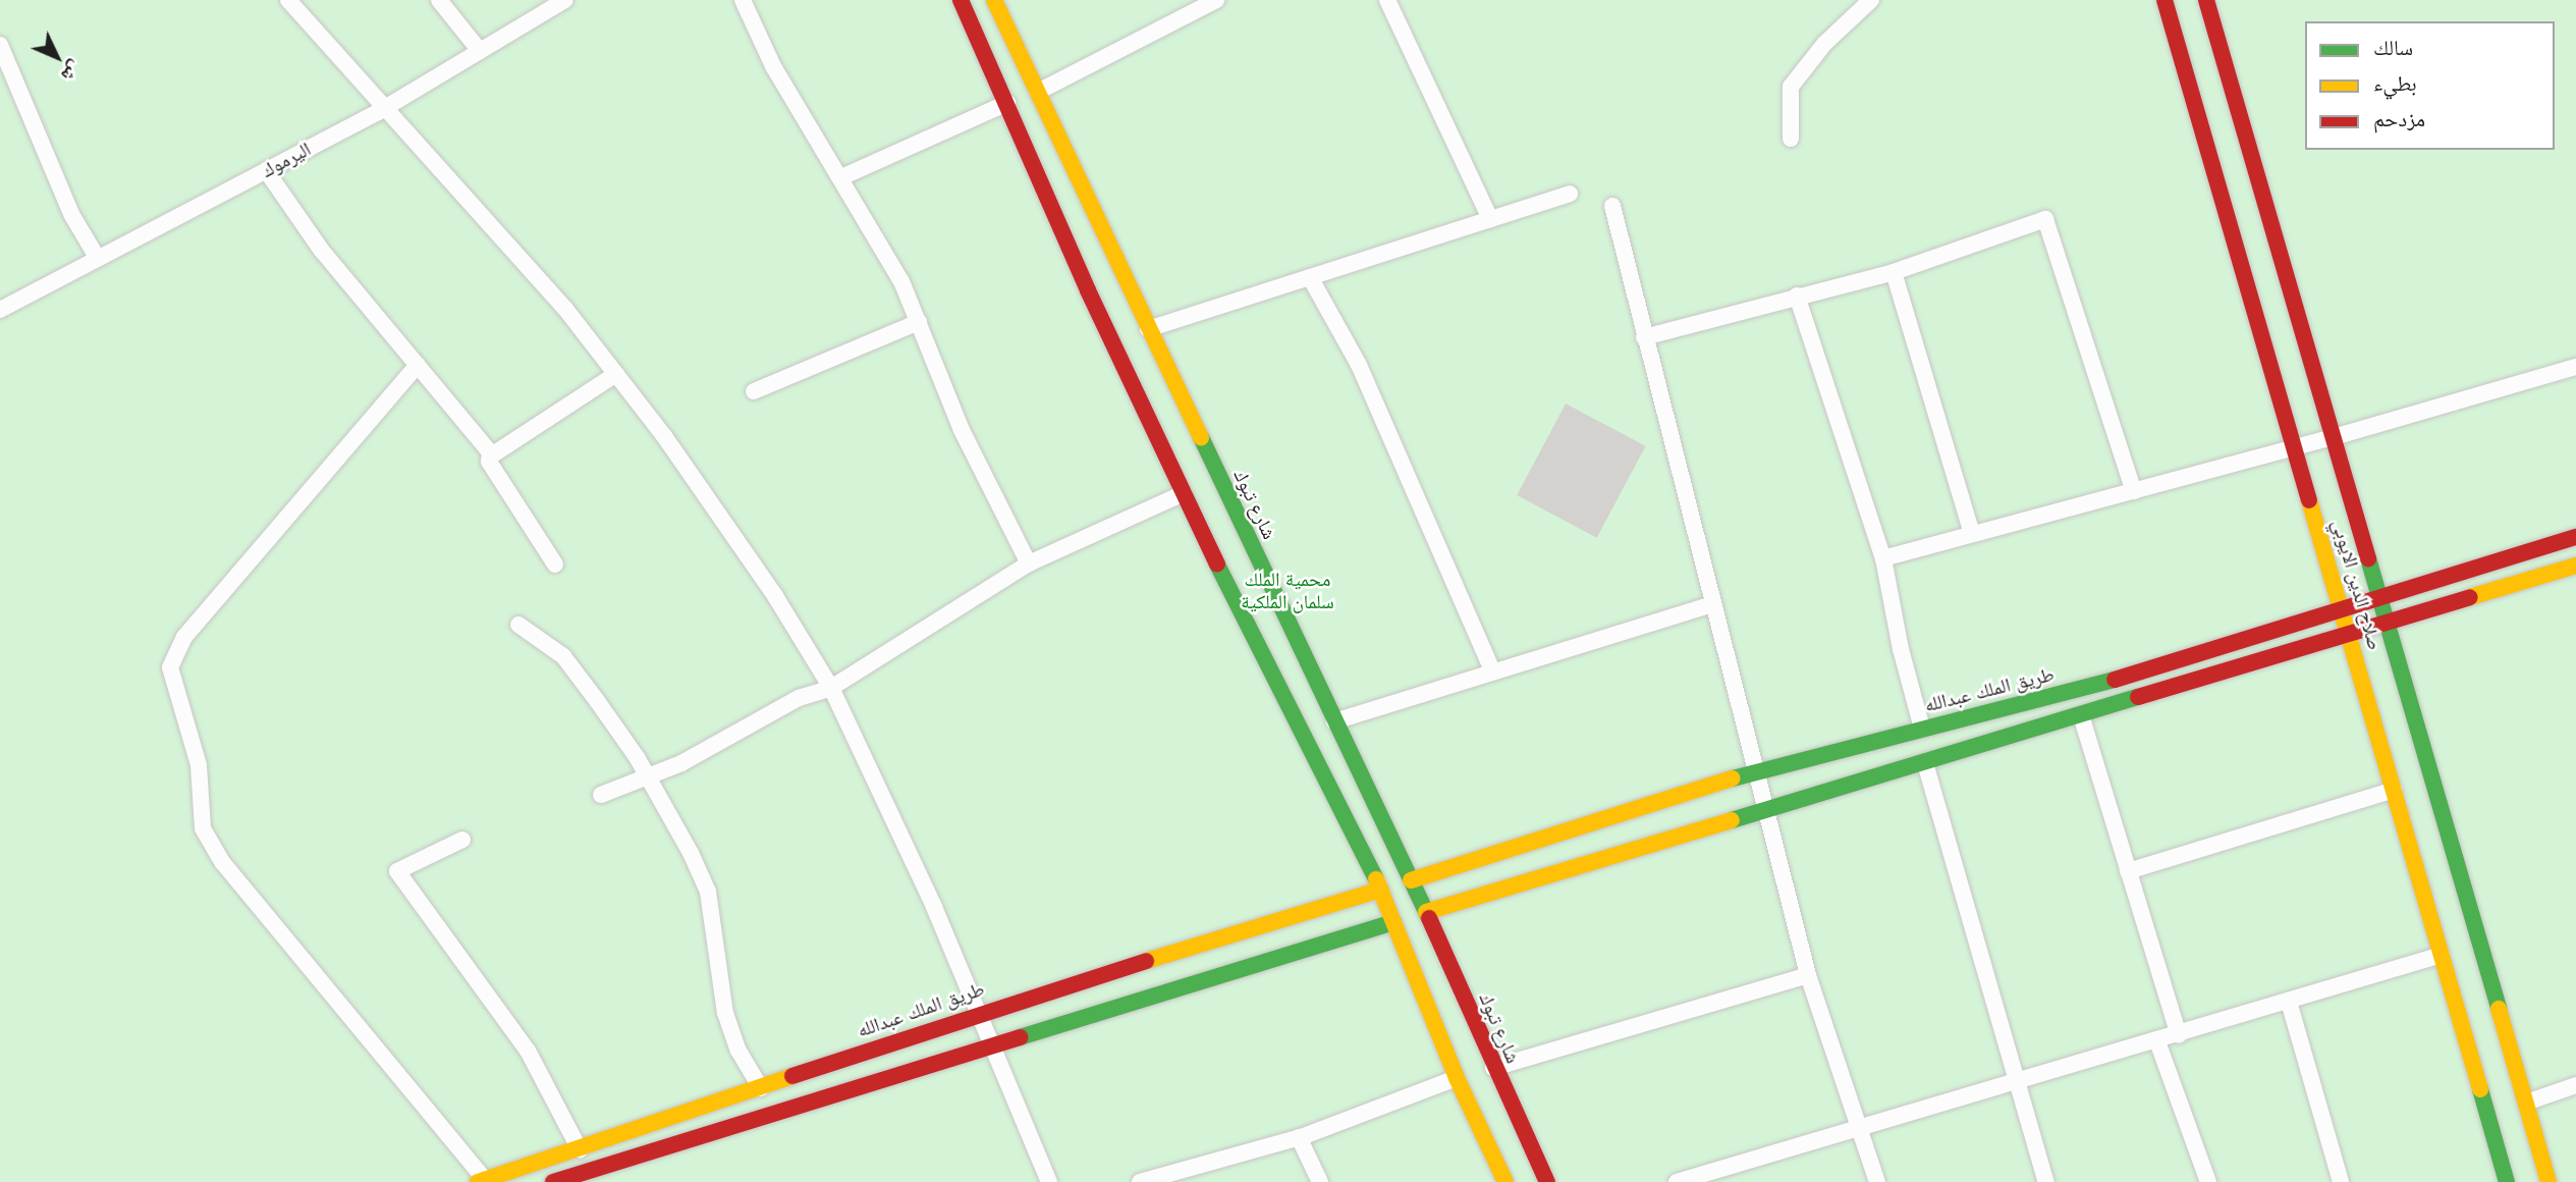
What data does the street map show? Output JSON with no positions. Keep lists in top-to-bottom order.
{
  "streets": {
    "main road": ["شارع تبوك", "صلاح الدين الايوبي", "طريق الملك عبدالله"],
    "street": ["اليرموك"]
  },
  "crossings": [
    ["شارع تبوك", "طريق الملك عبدالله"],
    ["صلاح الدين الايوبي", "طريق الملك عبدالله"]
  ],
  "parks": ["محمية الملك سلمان الملكية"],
  "legend": ["سالك", "بطيء", "مزدحم"],
  "north": "bottom right"
}
